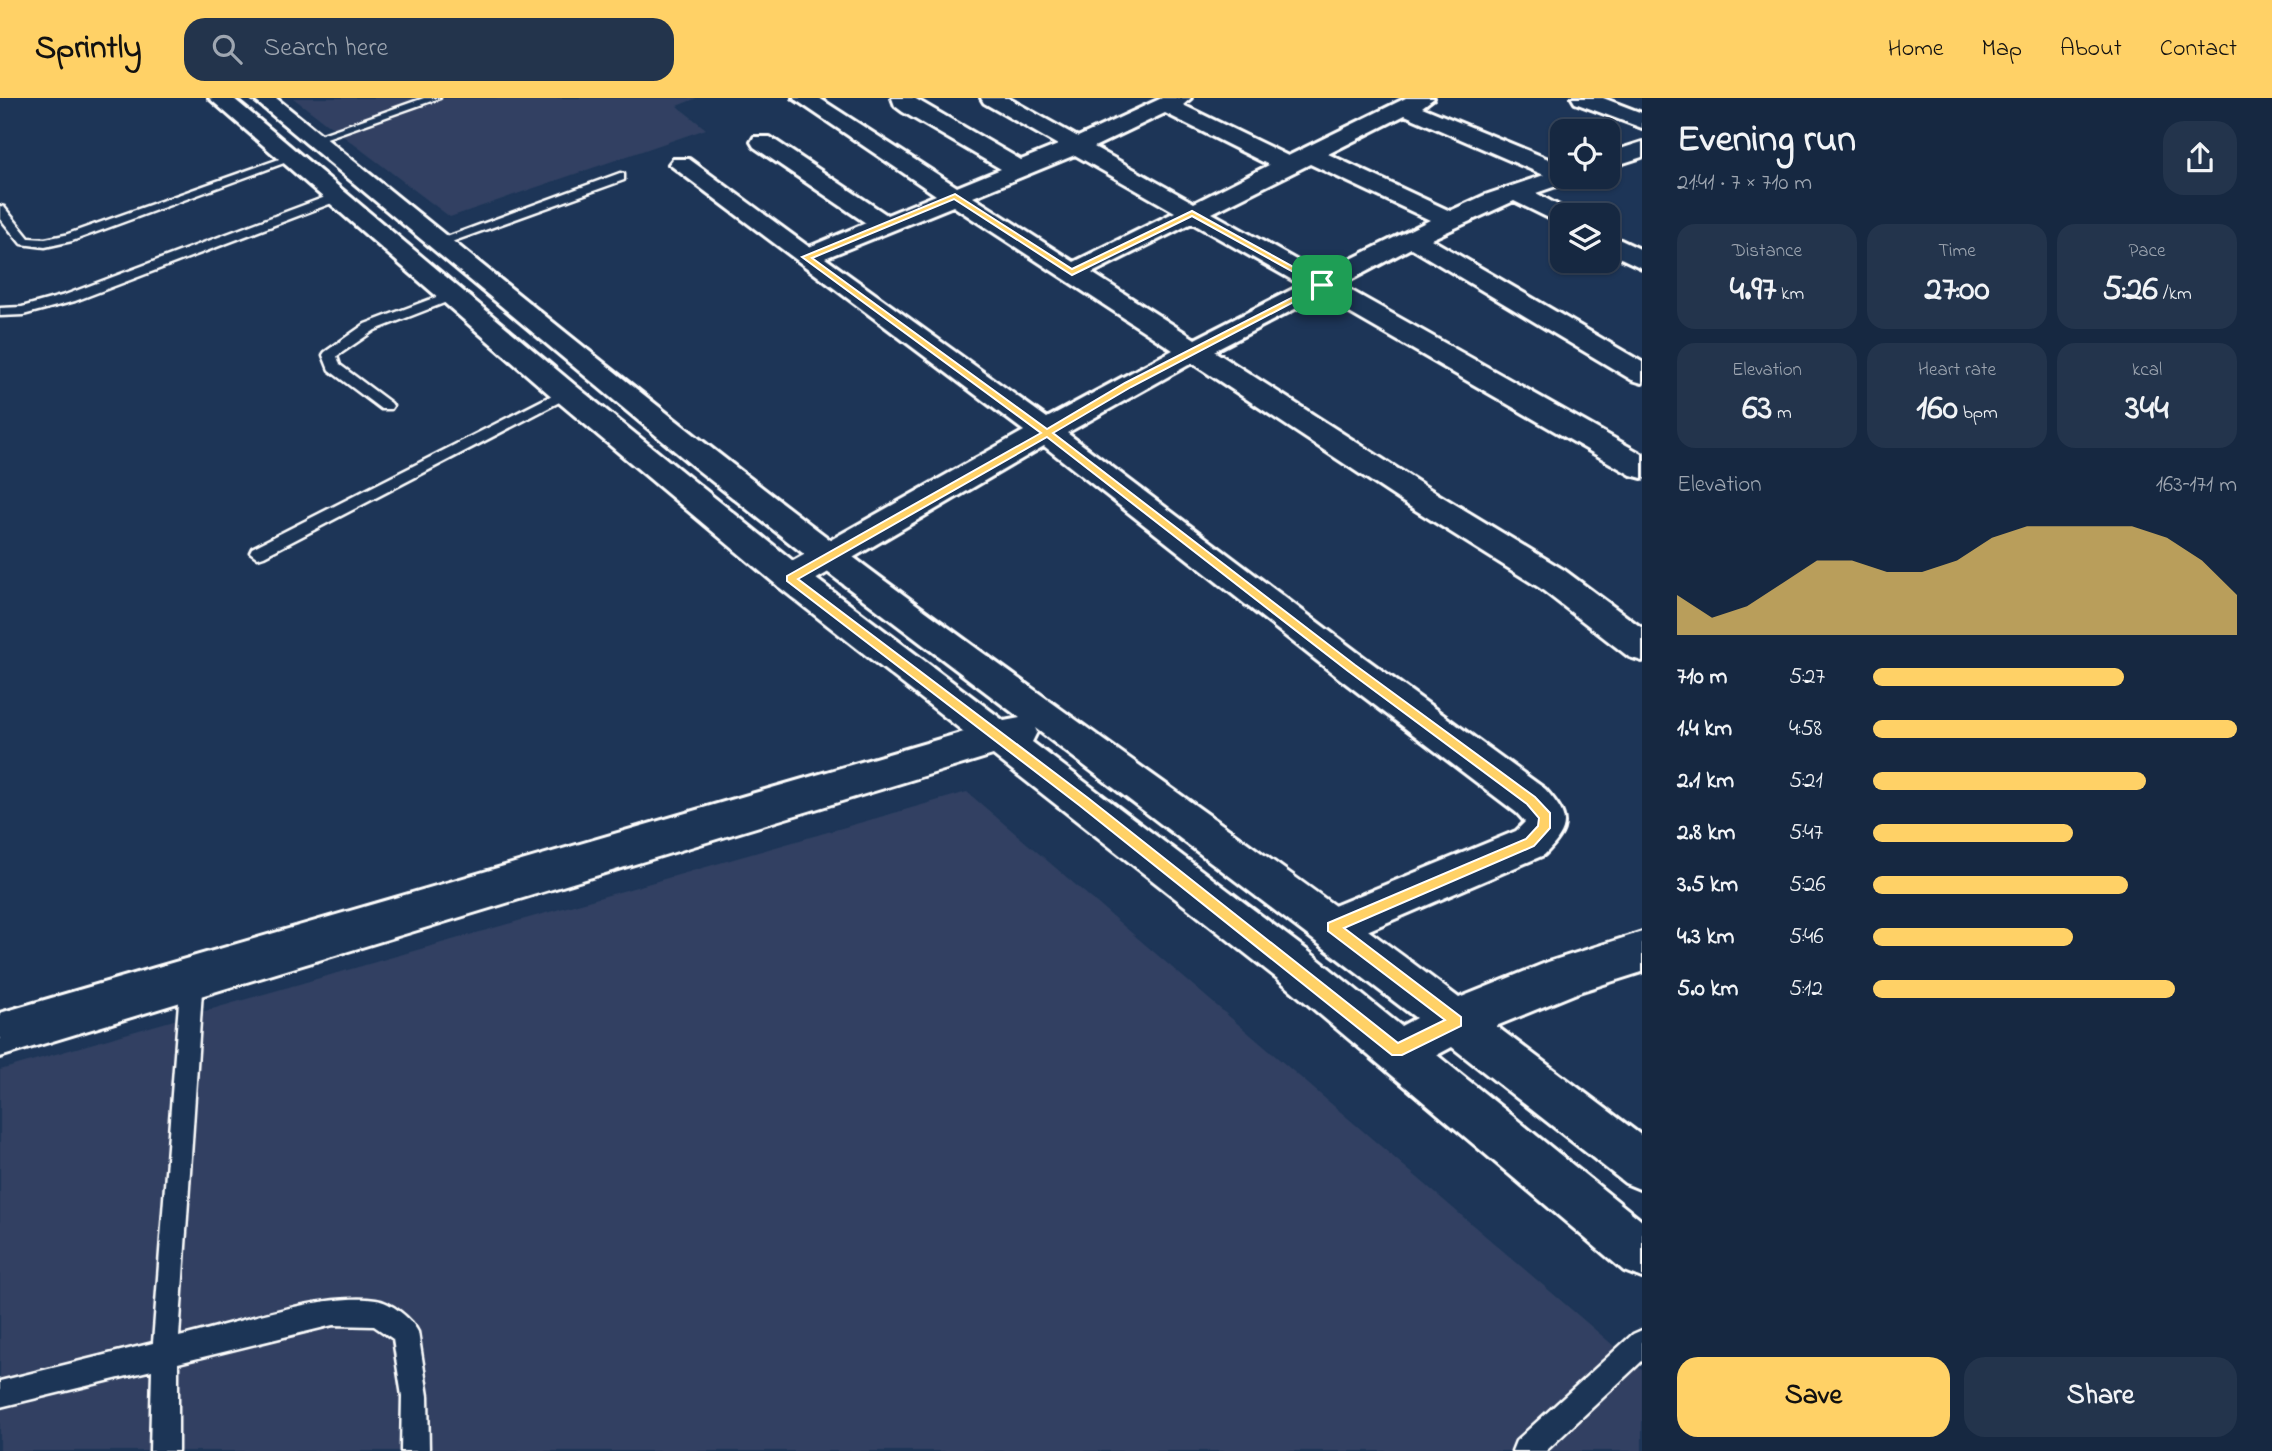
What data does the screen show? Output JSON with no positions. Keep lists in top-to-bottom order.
{
  "page": {
    "header": "Sprintly",
    "search": "Search here",
    "nav": [
      "Home",
      "Map",
      "About",
      "Contact"
    ],
    "heading": ["Evening run", "21:41 · 7 × 710 m"],
    "stats": [
      ["Distance", "4.97 km"],
      ["Time", "27:00"],
      ["Pace", "5:26 /km"],
      ["Elevation", "63 m"],
      ["Heart rate", "160 bpm"],
      ["kcal", "344"]
    ],
    "chart": ["Elevation", "163–171 m"],
    "list": [
      {
        "name": "710 m",
        "note": "5:27"
      },
      {
        "name": "1.4 km",
        "note": "4:58"
      },
      {
        "name": "2.1 km",
        "note": "5:21"
      },
      {
        "name": "2.8 km",
        "note": "5:47"
      },
      {
        "name": "3.5 km",
        "note": "5:26"
      },
      {
        "name": "4.3 km",
        "note": "5:46"
      },
      {
        "name": "5.0 km",
        "note": "5:12"
      }
    ],
    "buttons": ["Save", "Share"]
  }
}
